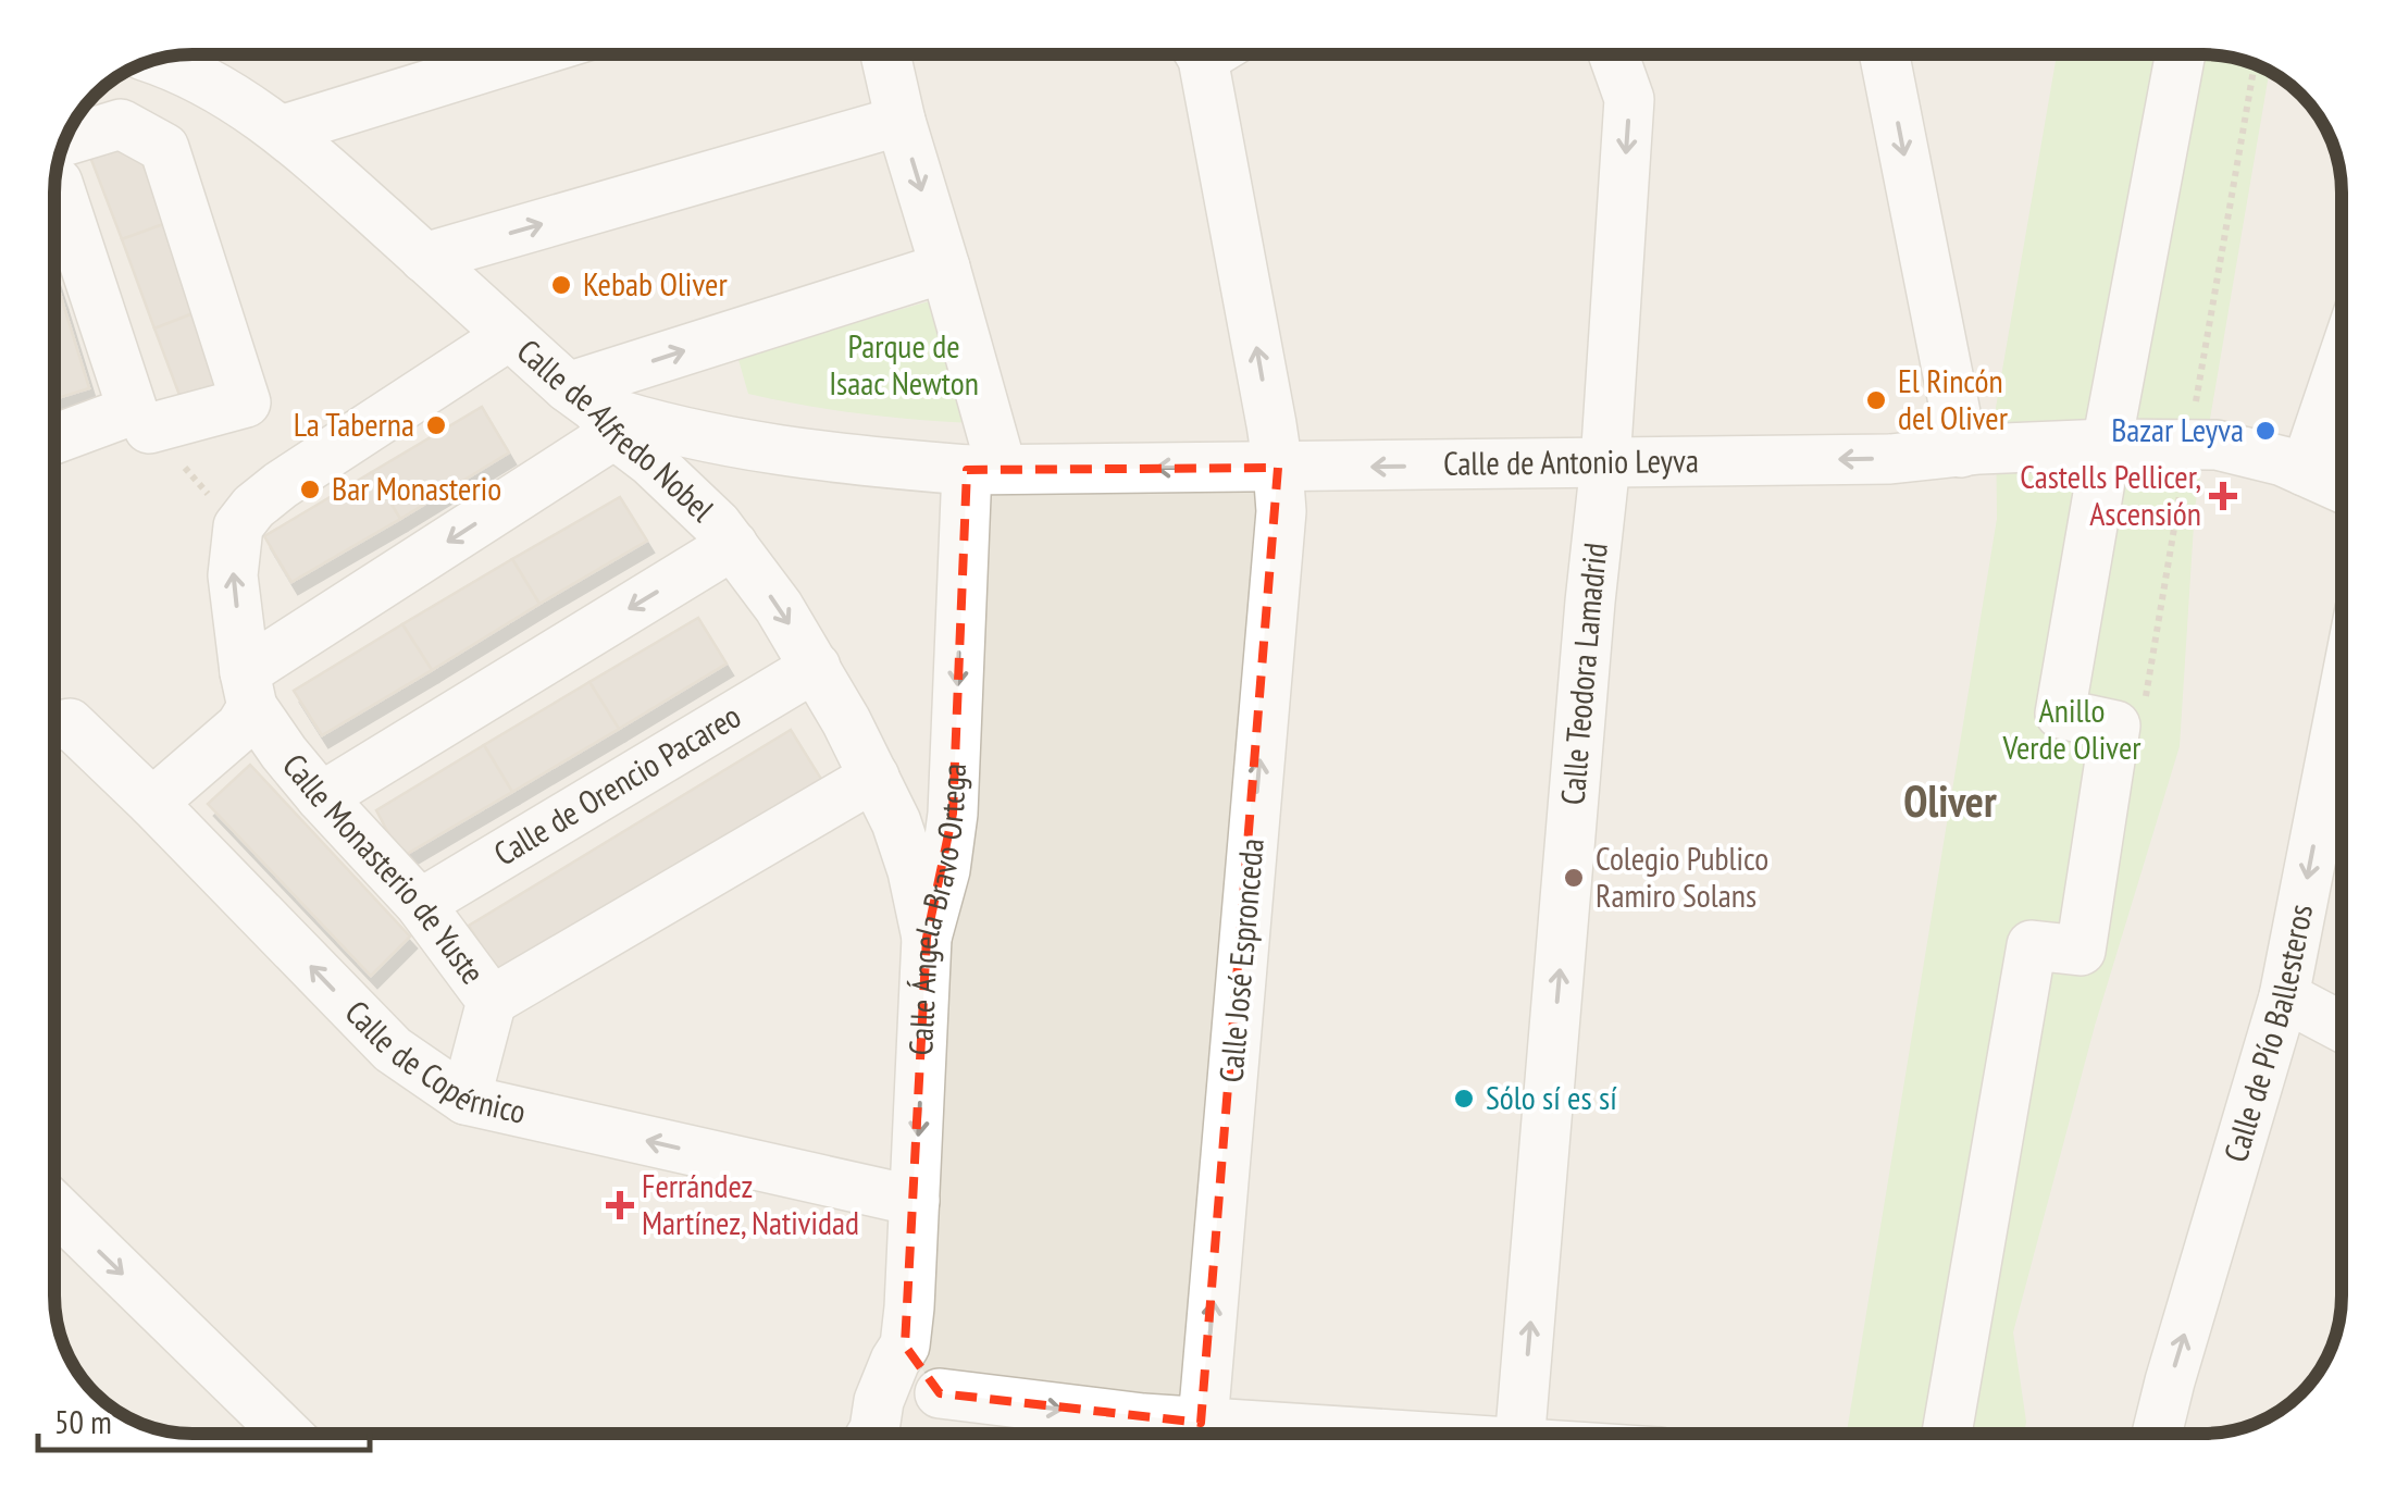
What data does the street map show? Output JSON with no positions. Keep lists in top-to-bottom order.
{
  "streets": {
    "street": [
      "Calle de Alfredo Nobel",
      "Calle de Antonio Leyva",
      "Calle Teodora Lamadrid",
      "Calle de Orencio Pacareo",
      "Calle Monasterio de Yuste",
      "Calle Ángela Bravo Ortega",
      "Calle José Espronceda",
      "Calle de Pío Ballesteros",
      "Calle de Copérnico"
    ]
  },
  "crossings": [
    ["Calle de Alfredo Nobel", "Calle de Antonio Leyva"],
    ["Calle de Alfredo Nobel", "Calle de Orencio Pacareo"],
    ["Calle de Alfredo Nobel", "Calle Ángela Bravo Ortega"],
    ["Calle de Antonio Leyva", "Calle Teodora Lamadrid"],
    ["Calle de Antonio Leyva", "Calle Ángela Bravo Ortega"],
    ["Calle de Antonio Leyva", "Calle José Espronceda"],
    ["Calle de Orencio Pacareo", "Calle Monasterio de Yuste"],
    ["Calle Monasterio de Yuste", "Calle de Copérnico"],
    ["Calle Ángela Bravo Ortega", "Calle de Copérnico"]
  ],
  "one_way": ["Calle de Antonio Leyva", "Calle Ángela Bravo Ortega", "Calle José Espronceda"],
  "districts": ["Oliver"],
  "parks": ["Parque de Isaac Newton", "Anillo Verde Oliver"],
  "places": {
    "other": [
      "Kebab Oliver",
      "El Rincón del Oliver",
      "La Taberna",
      "Bazar Leyva",
      "Bar Monasterio",
      "Colegio Publico Ramiro Solans",
      "Sólo sí es sí"
    ],
    "health": ["Castells Pellicer, Ascensión", "Ferrández Martínez, Natividad"]
  },
  "scale_bar": "50 m"
}
